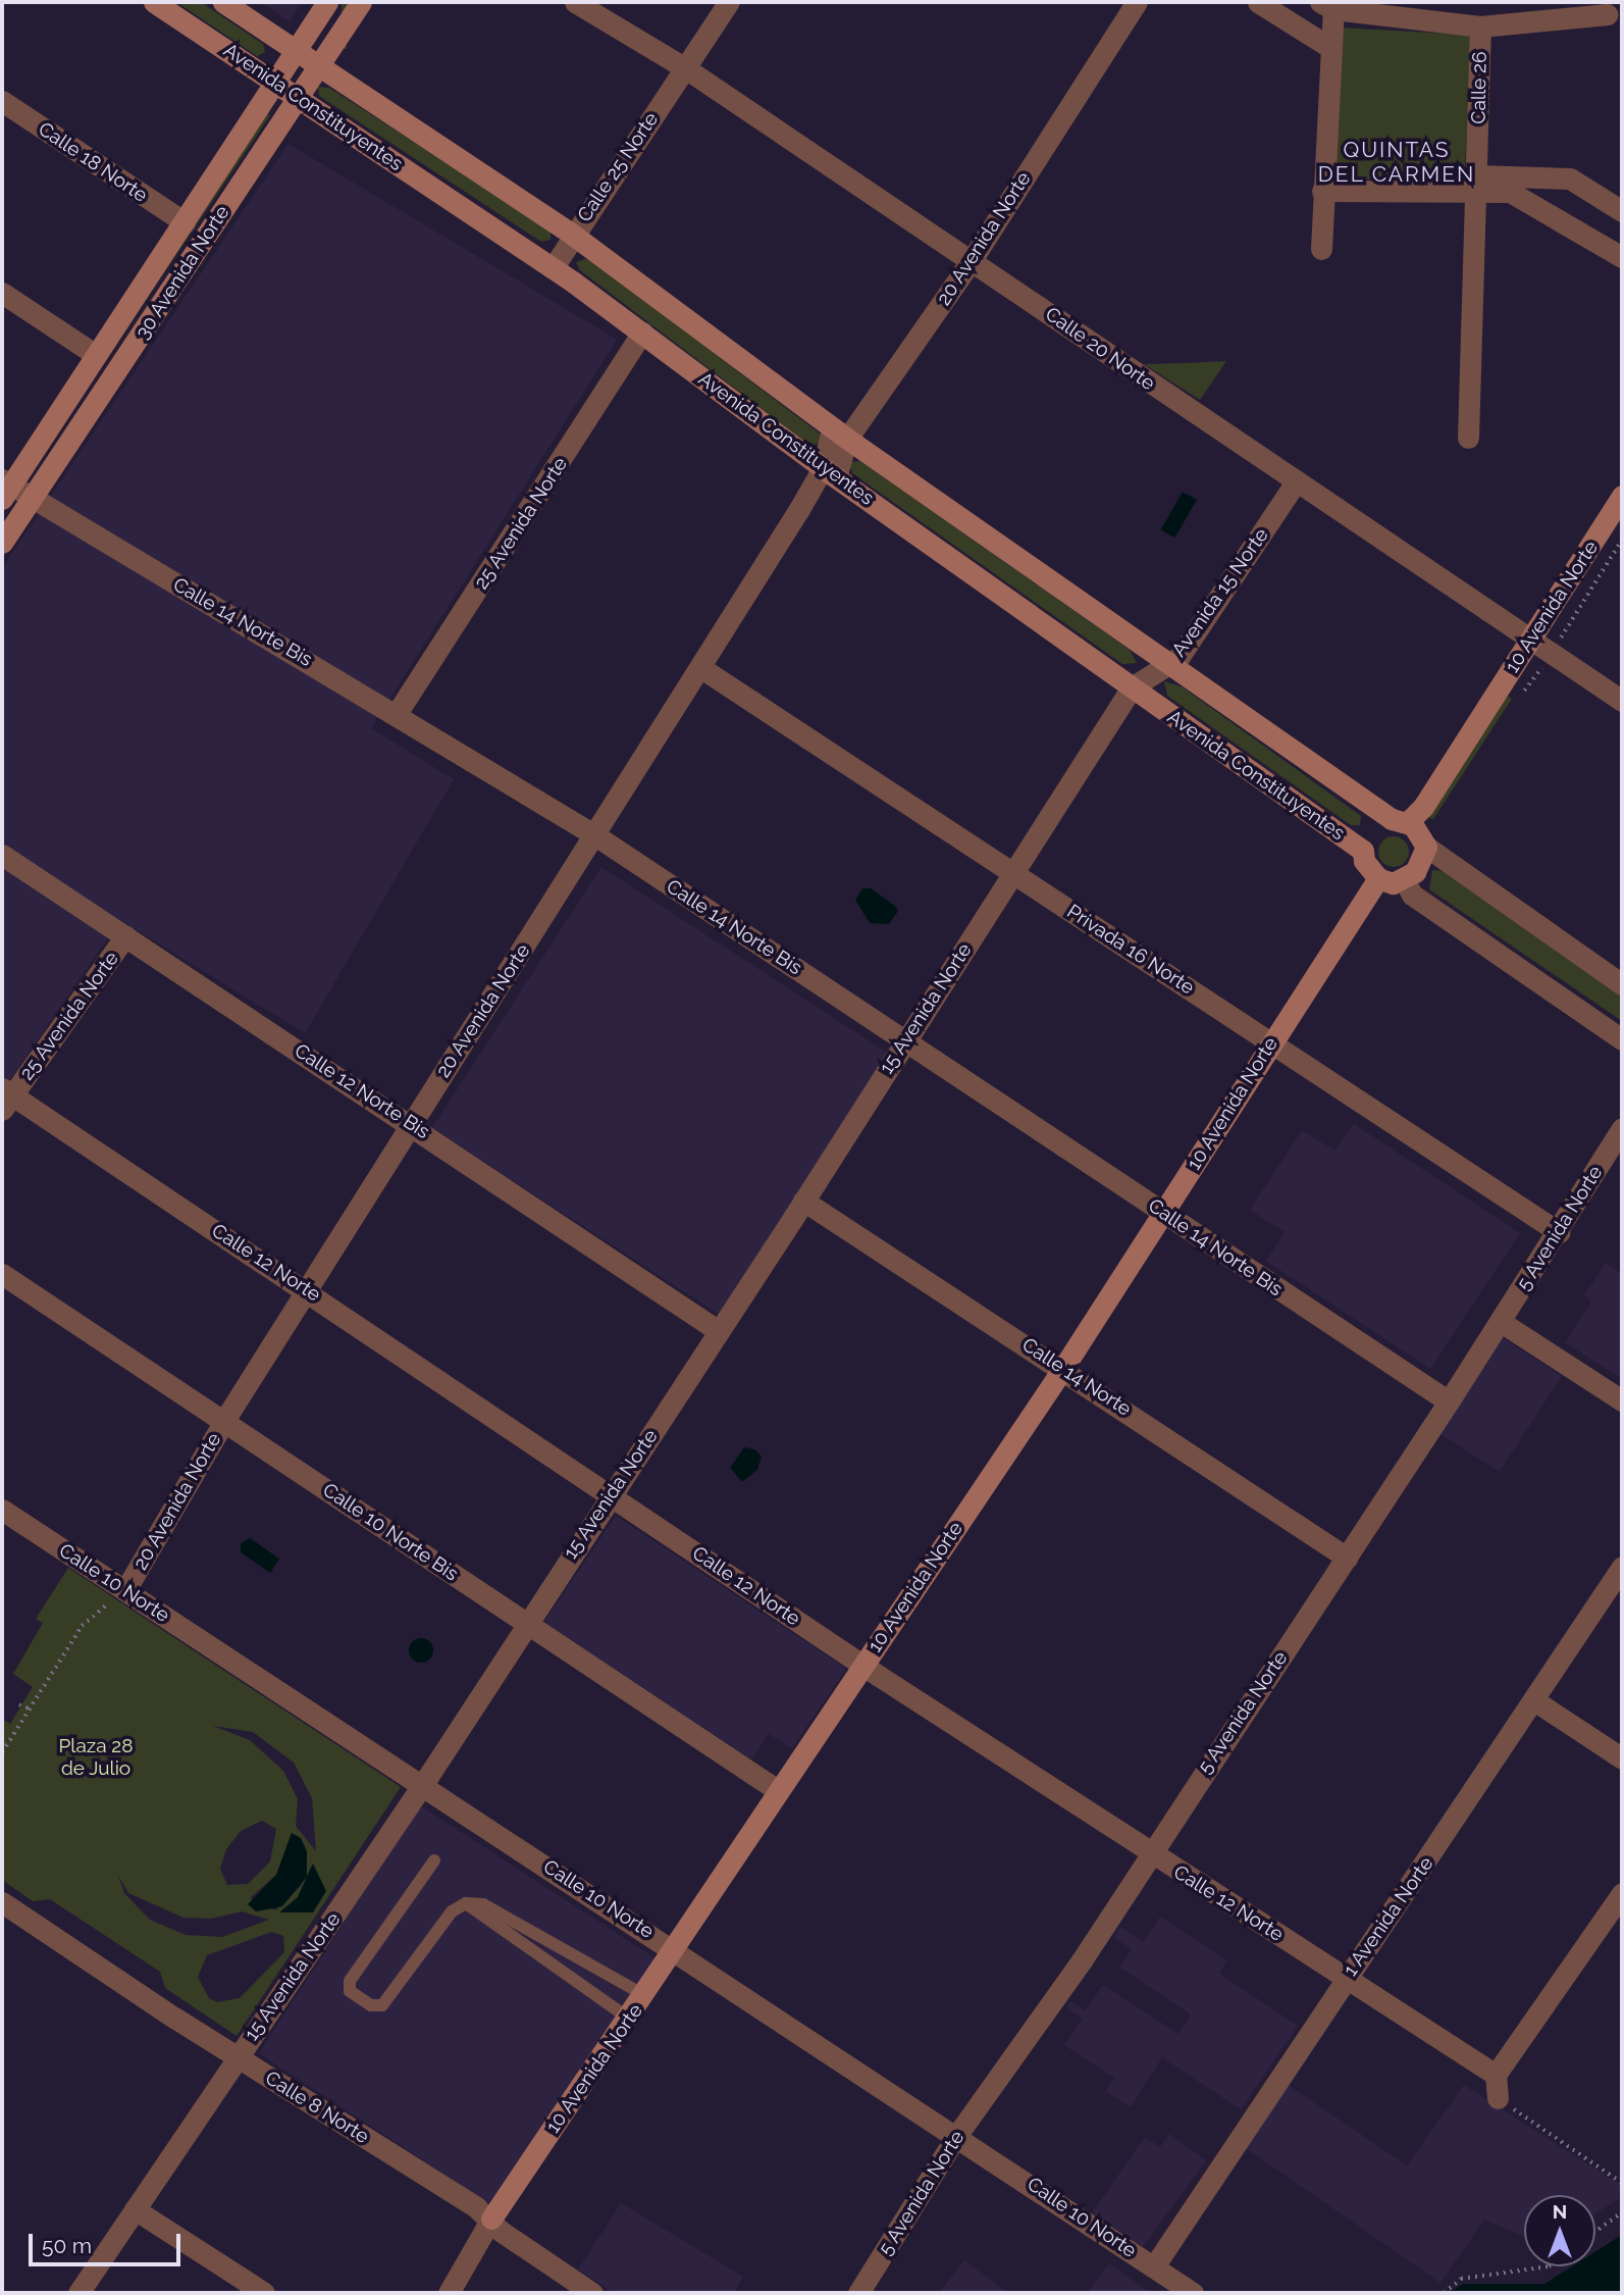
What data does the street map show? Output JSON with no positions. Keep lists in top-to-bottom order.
{
  "streets": {
    "street": [
      "Calle 26",
      "Avenida Constituyentes",
      "Calle 18 Norte",
      "Calle 25 Norte",
      "20 Avenida Norte",
      "30 Avenida Norte",
      "Calle 20 Norte",
      "25 Avenida Norte",
      "Avenida 15 Norte",
      "10 Avenida Norte",
      "Calle 14 Norte Bis",
      "Privada 16 Norte",
      "15 Avenida Norte",
      "Calle 12 Norte Bis",
      "5 Avenida Norte",
      "Calle 12 Norte",
      "Calle 14 Norte",
      "Calle 10 Norte Bis",
      "Calle 10 Norte",
      "1 Avenida Norte",
      "Calle 8 Norte"
    ]
  },
  "crossings": [
    ["Avenida Constituyentes", "Calle 25 Norte"],
    ["Avenida Constituyentes", "20 Avenida Norte"],
    ["Avenida Constituyentes", "30 Avenida Norte"],
    ["Avenida Constituyentes", "25 Avenida Norte"],
    ["Avenida Constituyentes", "Avenida 15 Norte"],
    ["Avenida Constituyentes", "10 Avenida Norte"],
    ["Avenida Constituyentes", "15 Avenida Norte"],
    ["Calle 18 Norte", "30 Avenida Norte"],
    ["Calle 25 Norte", "Calle 20 Norte"],
    ["20 Avenida Norte", "Calle 20 Norte"],
    ["20 Avenida Norte", "Calle 14 Norte Bis"],
    ["20 Avenida Norte", "Privada 16 Norte"],
    ["20 Avenida Norte", "Calle 12 Norte Bis"],
    ["20 Avenida Norte", "Calle 12 Norte"],
    ["20 Avenida Norte", "Calle 10 Norte Bis"],
    ["20 Avenida Norte", "Calle 10 Norte"],
    ["30 Avenida Norte", "Calle 14 Norte Bis"],
    ["Calle 20 Norte", "Avenida 15 Norte"],
    ["Calle 20 Norte", "10 Avenida Norte"],
    ["25 Avenida Norte", "Calle 14 Norte Bis"],
    ["25 Avenida Norte", "Calle 12 Norte Bis"],
    ["25 Avenida Norte", "Calle 12 Norte"],
    ["Avenida 15 Norte", "15 Avenida Norte"],
    ["10 Avenida Norte", "Calle 14 Norte Bis"],
    ["10 Avenida Norte", "Privada 16 Norte"],
    ["10 Avenida Norte", "Calle 12 Norte"],
    ["10 Avenida Norte", "Calle 14 Norte"],
    ["10 Avenida Norte", "Calle 10 Norte Bis"],
    ["10 Avenida Norte", "Calle 10 Norte"],
    ["10 Avenida Norte", "Calle 8 Norte"],
    ["Calle 14 Norte Bis", "15 Avenida Norte"],
    ["Calle 14 Norte Bis", "5 Avenida Norte"],
    ["Privada 16 Norte", "15 Avenida Norte"],
    ["Privada 16 Norte", "5 Avenida Norte"],
    ["15 Avenida Norte", "Calle 12 Norte Bis"],
    ["15 Avenida Norte", "Calle 12 Norte"],
    ["15 Avenida Norte", "Calle 14 Norte"],
    ["15 Avenida Norte", "Calle 10 Norte Bis"],
    ["15 Avenida Norte", "Calle 10 Norte"],
    ["15 Avenida Norte", "Calle 8 Norte"],
    ["5 Avenida Norte", "Calle 12 Norte"],
    ["5 Avenida Norte", "Calle 14 Norte"],
    ["5 Avenida Norte", "Calle 10 Norte"],
    ["Calle 12 Norte", "1 Avenida Norte"],
    ["Calle 10 Norte", "1 Avenida Norte"]
  ],
  "districts": ["QUINTAS DEL CARMEN"],
  "parks": ["Plaza 28 de Julio"],
  "scale_bar": "50 m",
  "north": "top"
}
